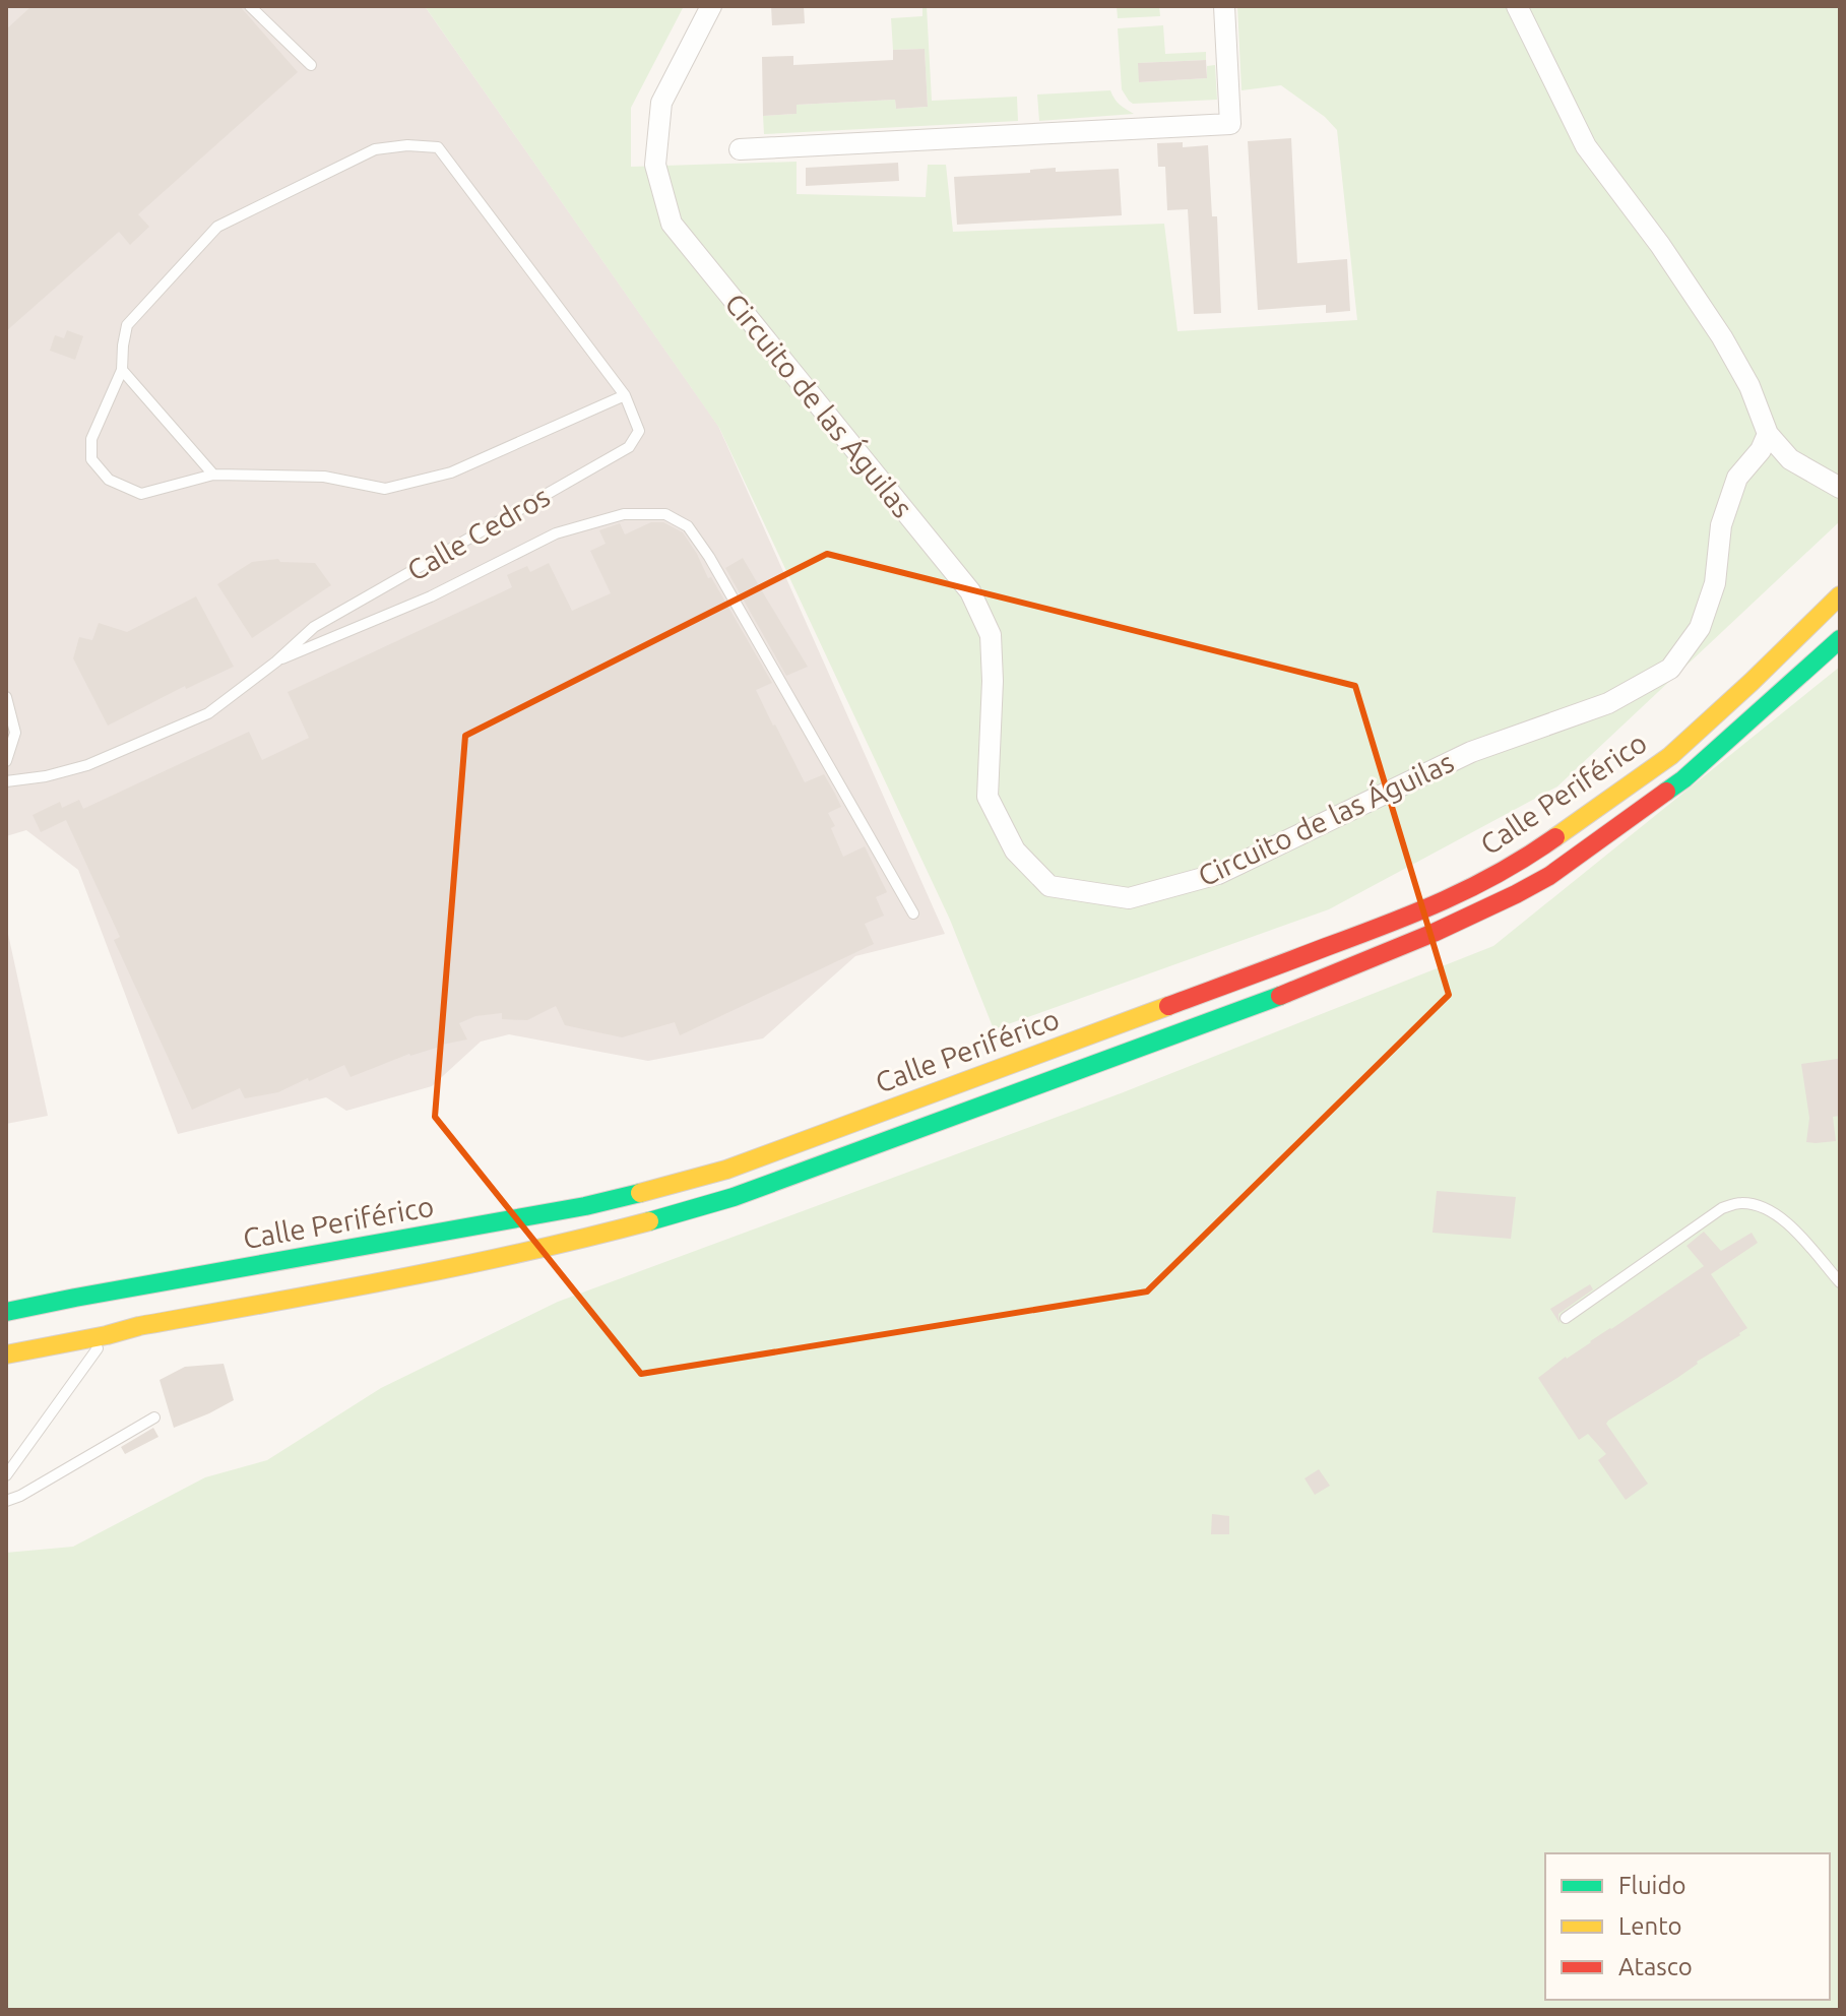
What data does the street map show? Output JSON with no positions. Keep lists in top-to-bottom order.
{
  "streets": {
    "highway": ["Calle Periférico"],
    "street": ["Circuito de las Águilas"],
    "lane": ["Calle Cedros"]
  },
  "legend": ["Fluido", "Lento", "Atasco"]
}
